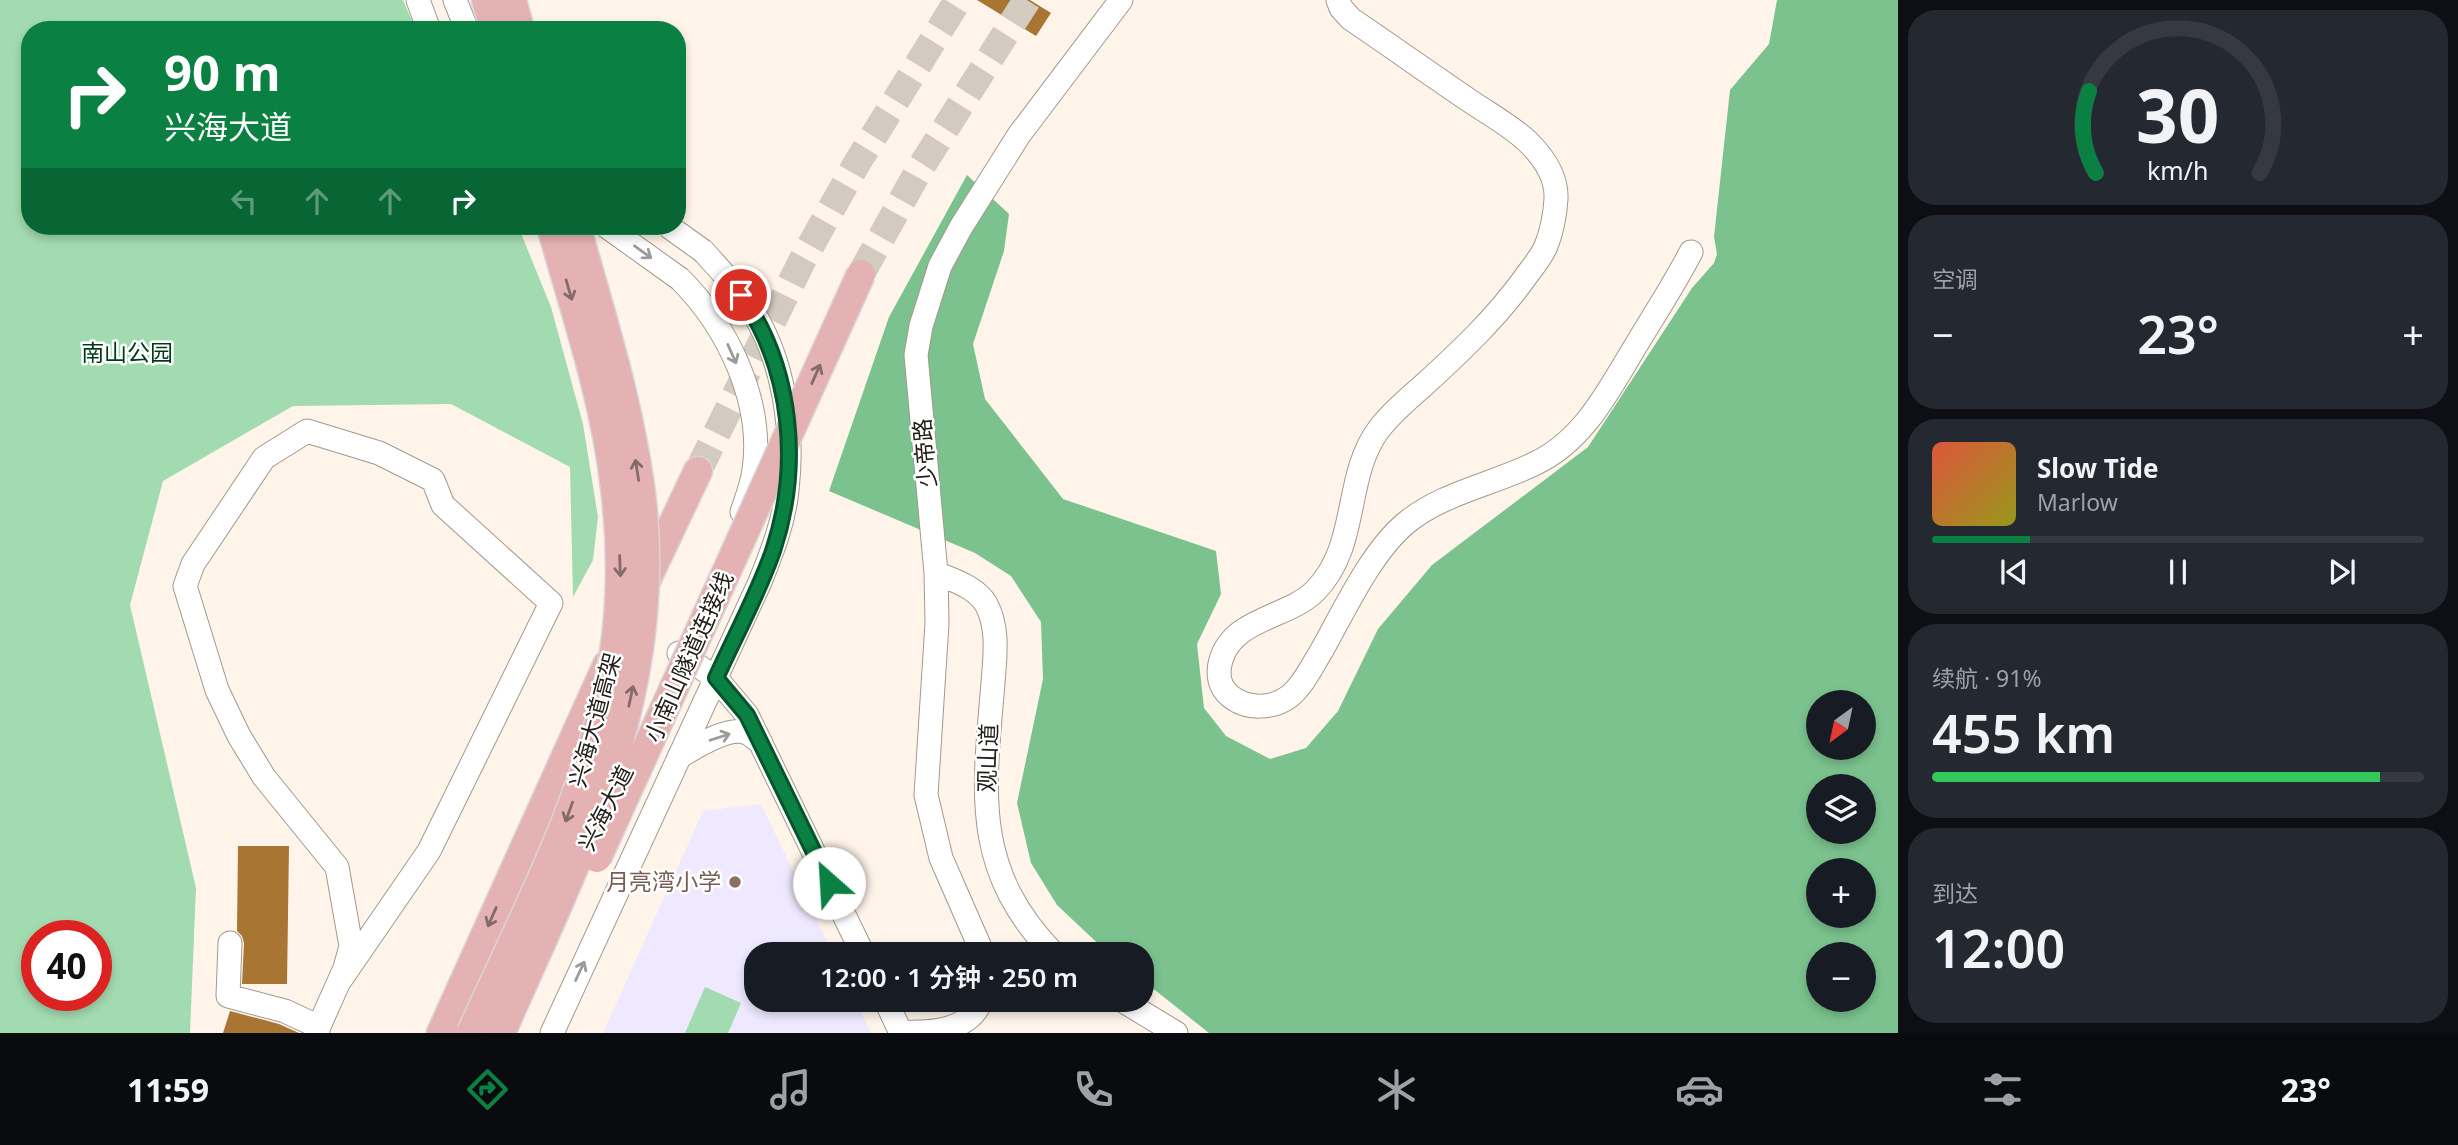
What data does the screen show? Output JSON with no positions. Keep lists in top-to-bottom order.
{
  "streets": {
    "main road": ["小南山隧道连接线", "兴海大道高架"],
    "street": ["少帝路", "观山道", "兴海大道"]
  },
  "crossings": [
    ["少帝路", "观山道"],
    ["小南山隧道连接线", "兴海大道高架"]
  ],
  "parks": ["南山公园"],
  "places": ["月亮湾小学"],
  "north": "bottom left",
  "page": {
    "turn": ["90 m", "兴海大道"],
    "tile": [
      "空调",
      ["续航 · 91%", "455 km"],
      ["到达", "12:00"]
    ],
    "heat": ["−", "23°", "+"],
    "song": ["Slow Tide", "Marlow"],
    "map_buttons": ["+", "−"],
    "limit": "40",
    "trip": "12:00 · 1 分钟 · 250 m",
    "tabs": ["11:59", "23°"],
    "gauge": ["30", "km/h"]
  }
}
